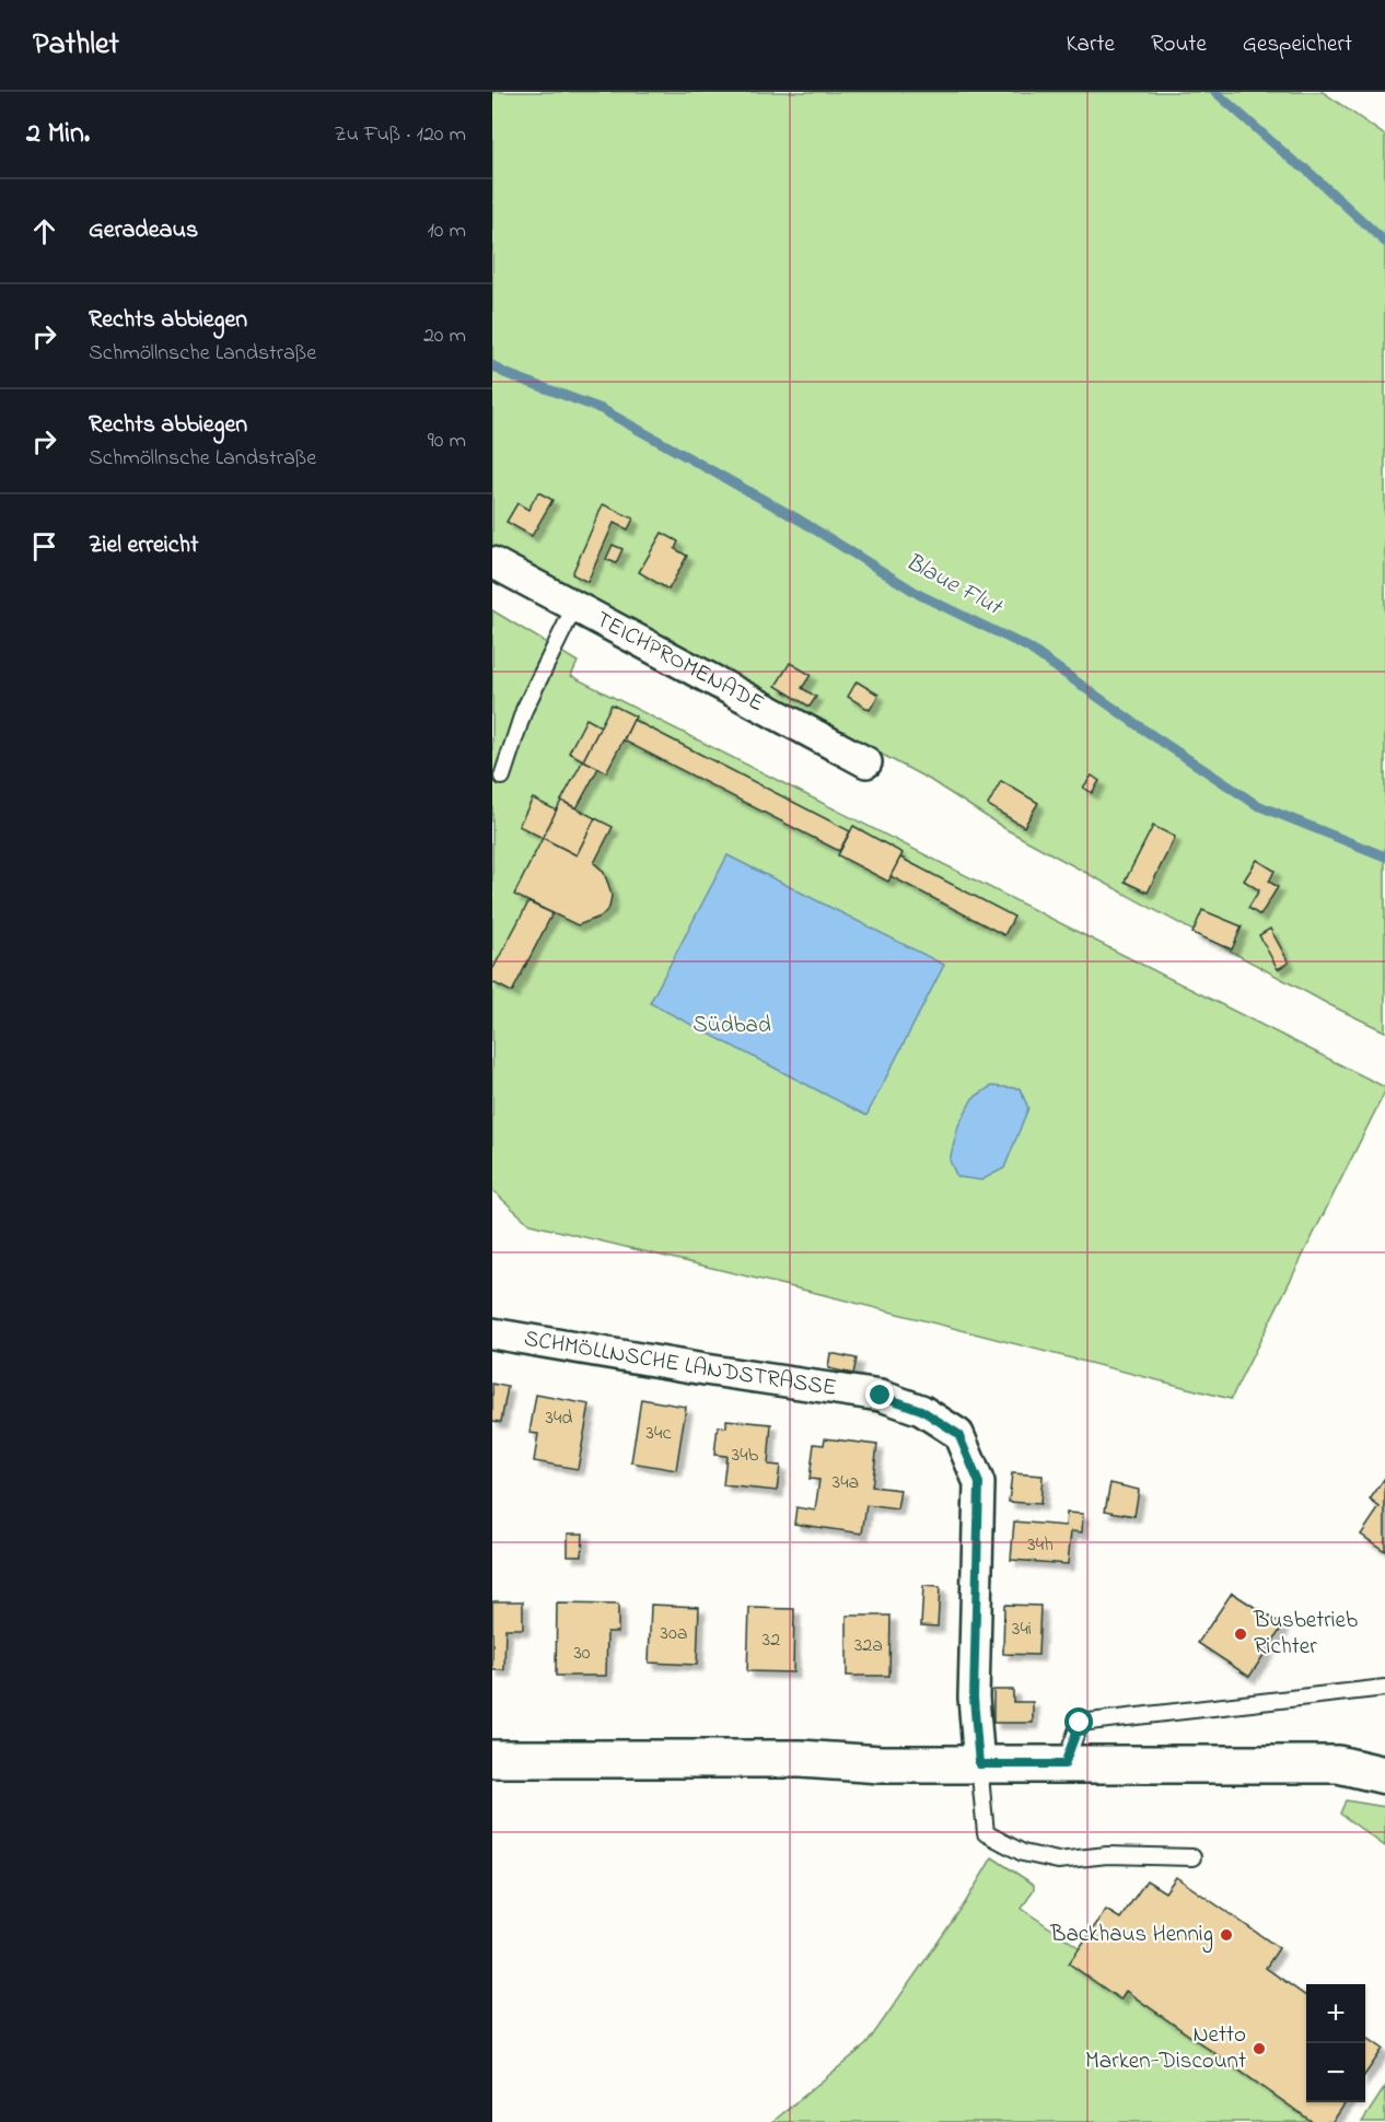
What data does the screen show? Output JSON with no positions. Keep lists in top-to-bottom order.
{
  "streets": {
    "street": ["TEICHPROMENADE", "SCHMÖLLNSCHE LANDSTRASSE"]
  },
  "water": ["Blaue Flut"],
  "parks": ["Südbad"],
  "places": ["Busbetrieb Richter", "Backhaus Hennig", "Netto Marken-Discount"],
  "house_numbers": [
    "34d",
    "34c",
    "34b",
    "34a",
    "34h",
    "34i",
    "30a",
    "32",
    "32a",
    "30"
  ],
  "page": {
    "header": "Pathlet",
    "nav": ["Karte", "Route", "Gespeichert"],
    "heading": ["2 Min.", "Zu Fuß · 120 m"],
    "list": [
      ["Geradeaus", "10 m"],
      ["Rechts abbiegen", "Schmöllnsche Landstraße", "20 m"],
      ["Rechts abbiegen", "Schmöllnsche Landstraße", "90 m"],
      "Ziel erreicht"
    ],
    "map_buttons": ["+", "−"]
  }
}
